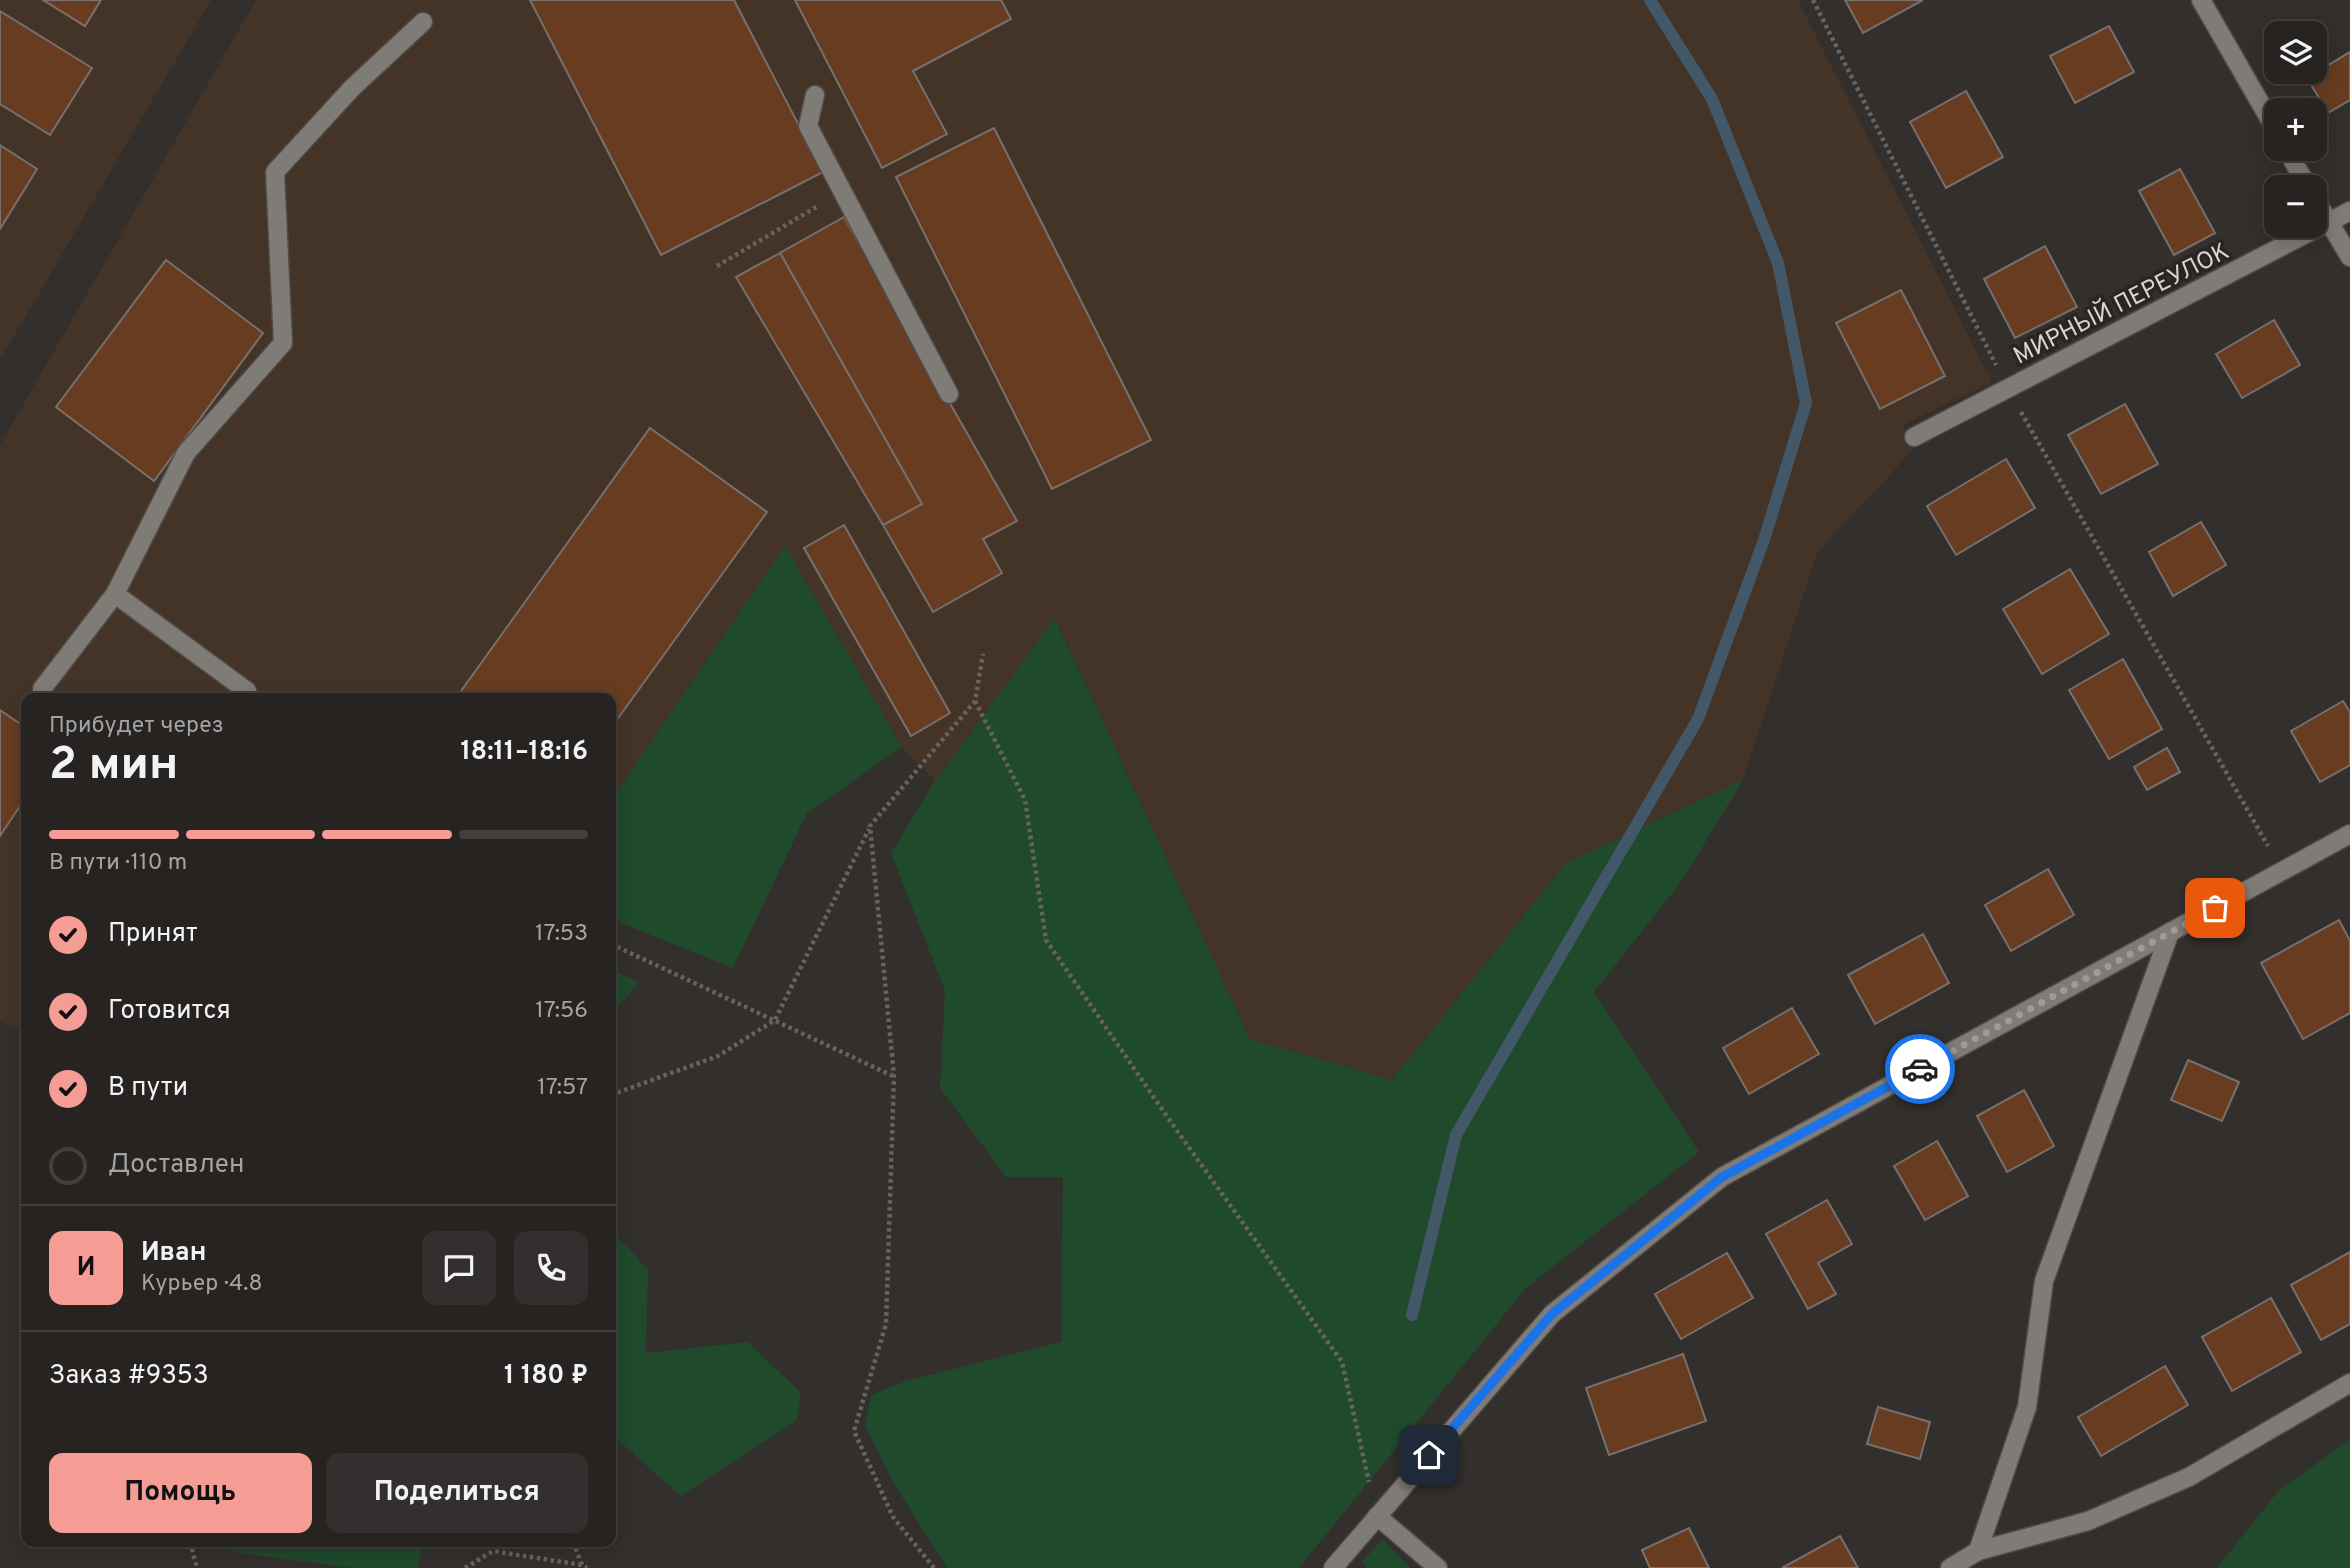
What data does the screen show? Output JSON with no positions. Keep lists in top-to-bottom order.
{
  "streets": {
    "street": ["МИРНЫЙ ПЕРЕУЛОК"]
  },
  "page": {
    "map_buttons": ["+", "−"],
    "heading": ["2 мин", "Прибудет через", "18:11–18:16"],
    "panel": [
      "Иван",
      "Курьер · 4.8",
      "Заказ #9353",
      "1 180 ₽"
    ],
    "bar": "В пути · 110 m",
    "list": [
      ["Принят", "17:53"],
      ["Готовится", "17:56"],
      ["В пути", "17:57"],
      "Доставлен"
    ],
    "round": "И",
    "buttons": ["Помощь", "Поделиться"]
  }
}
